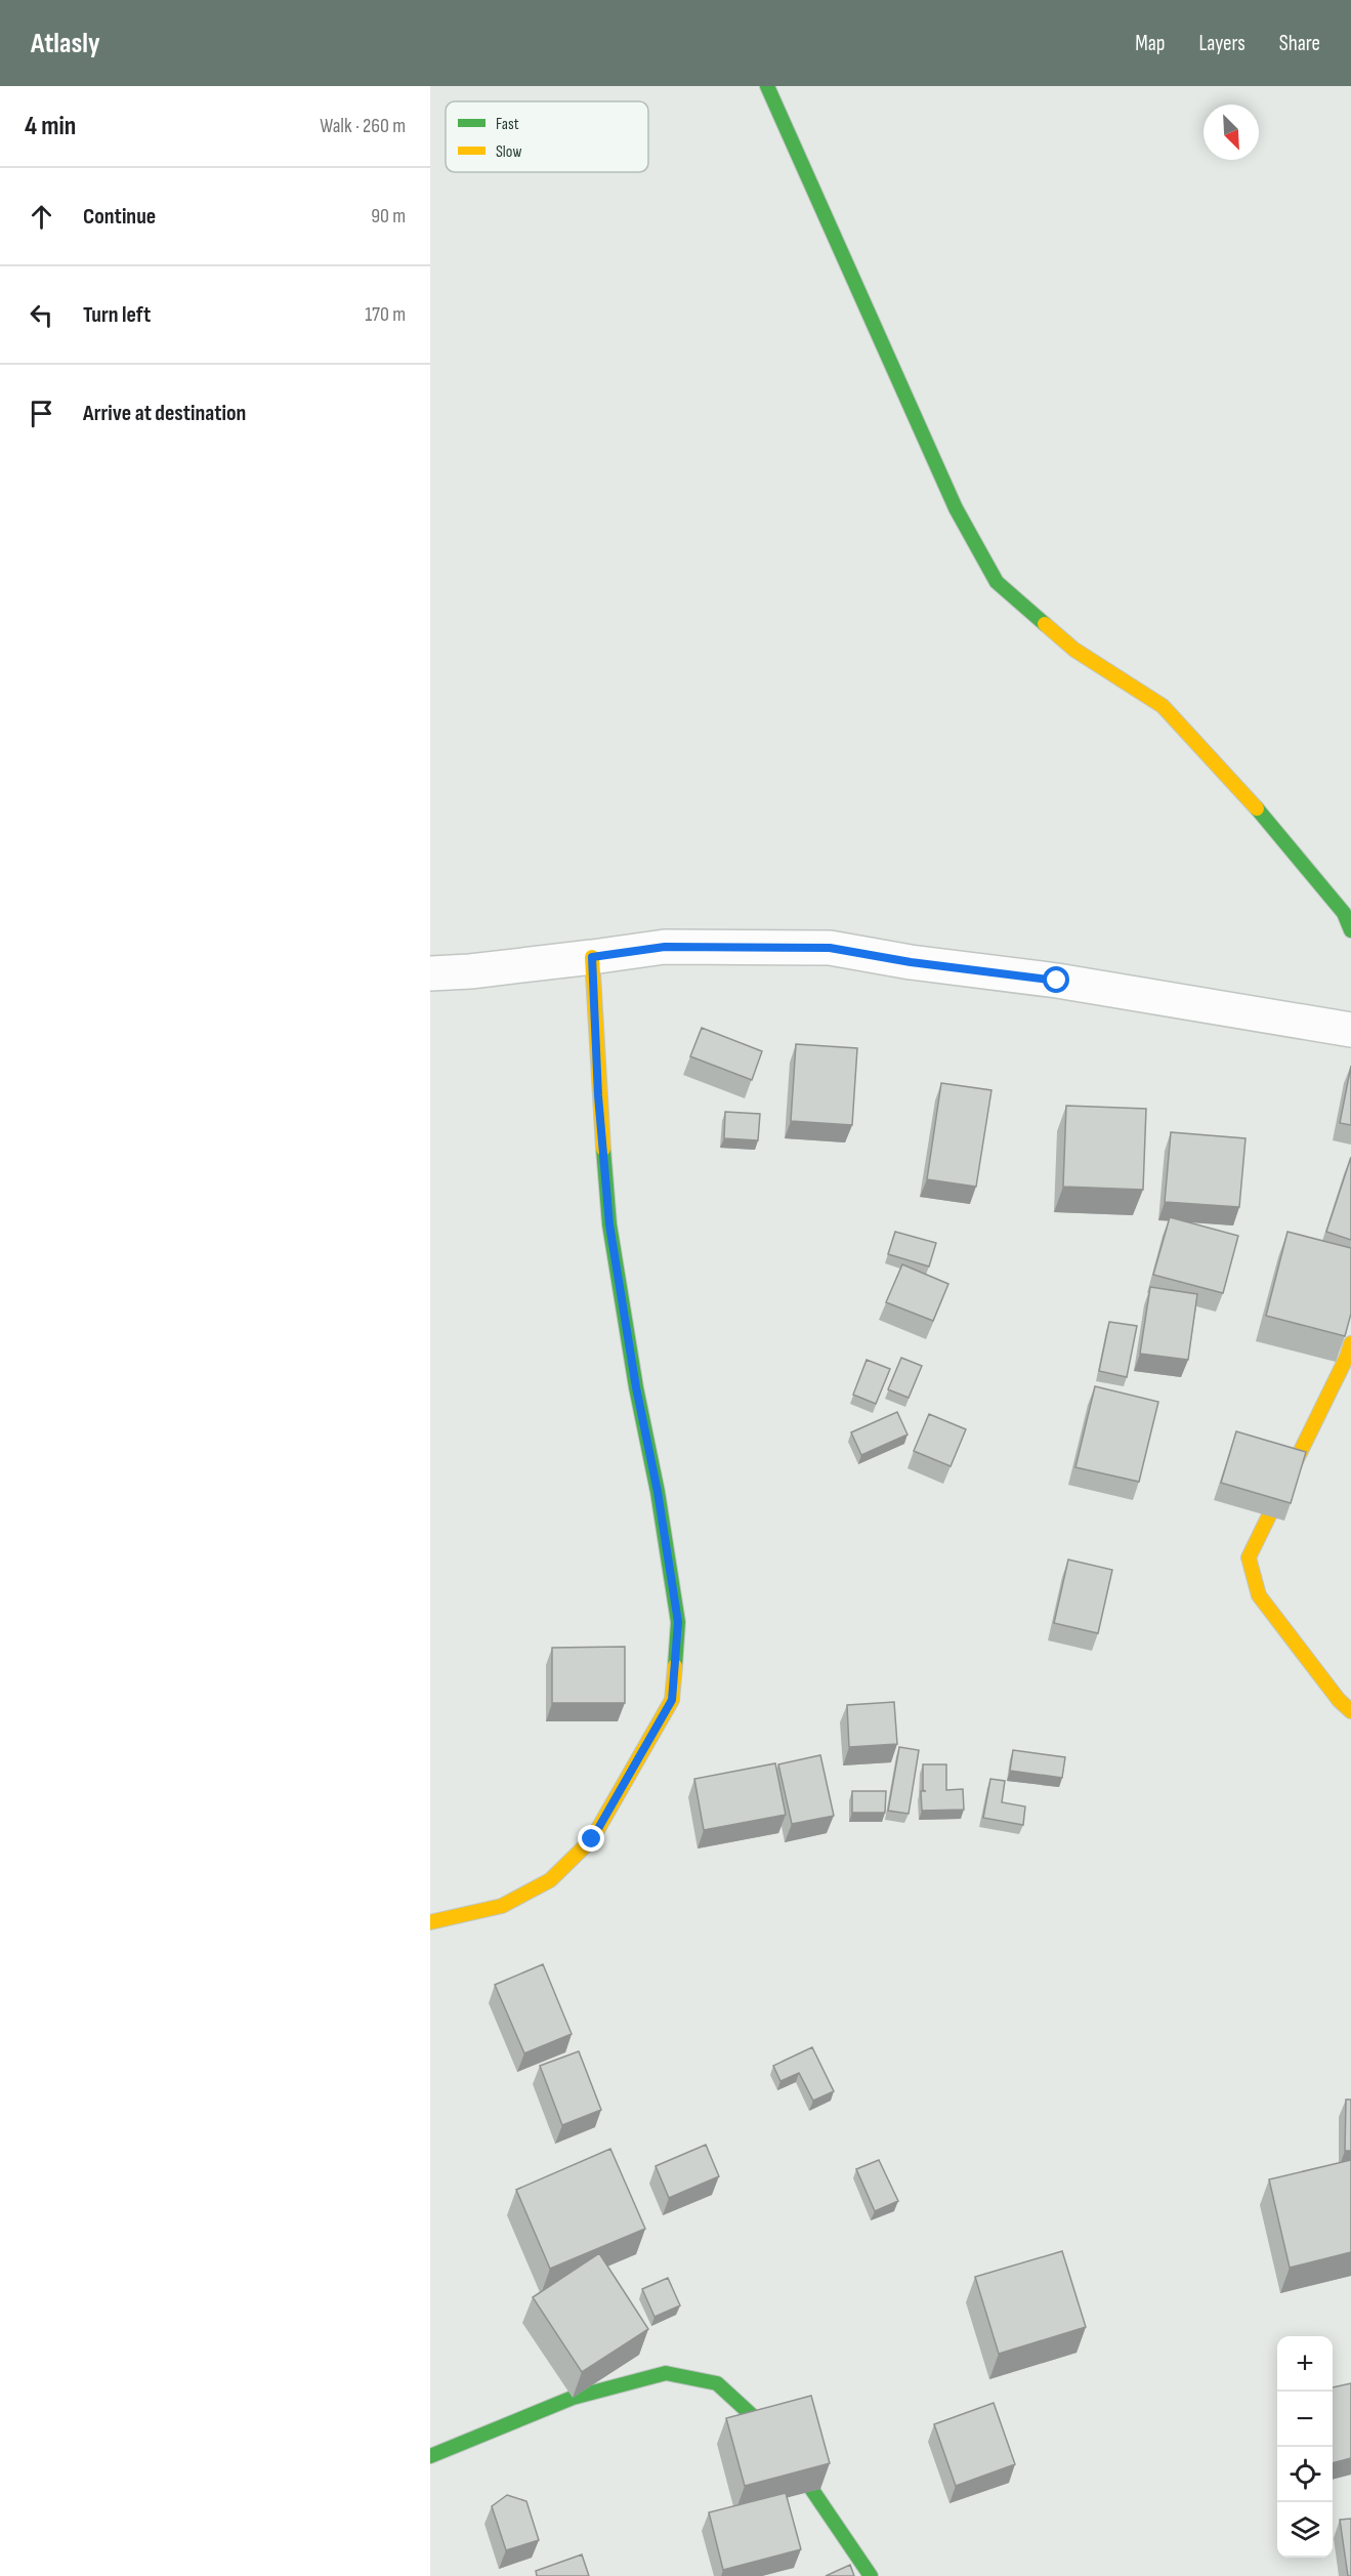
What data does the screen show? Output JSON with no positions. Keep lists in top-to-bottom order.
{
  "legend": ["Fast", "Slow"],
  "north": "bottom right",
  "page": {
    "header": "Atlasly",
    "nav": ["Map", "Layers", "Share"],
    "heading": ["4 min", "Walk · 260 m"],
    "list": [
      ["Continue", "90 m"],
      ["Turn left", "170 m"],
      "Arrive at destination"
    ],
    "map_buttons": ["+", "−"]
  }
}
